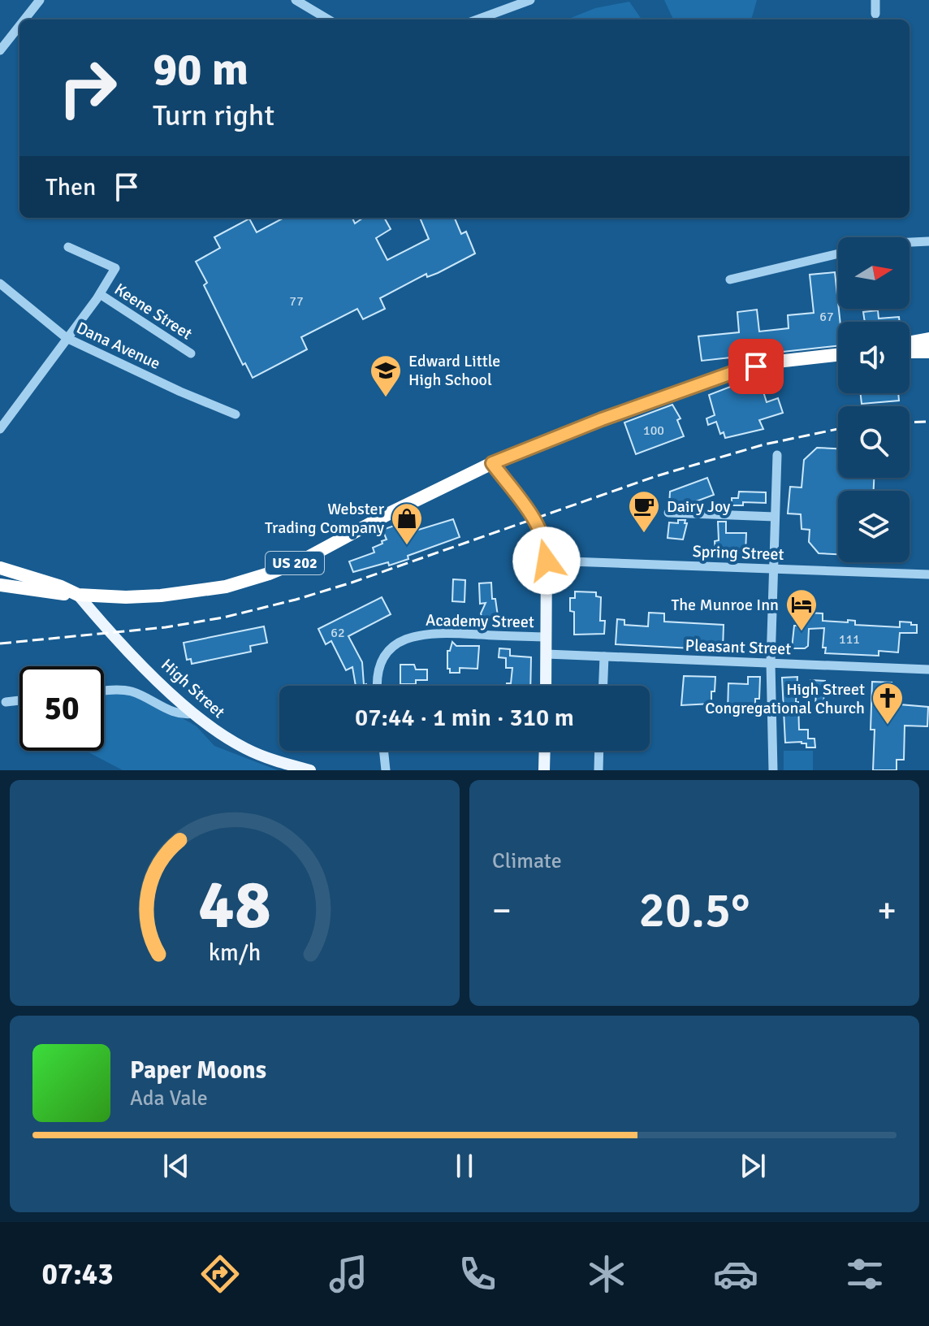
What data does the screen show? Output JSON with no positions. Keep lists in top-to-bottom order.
{
  "streets": {
    "highway": ["US 202"],
    "main road": ["High Street"],
    "street": [
      "Keene Street",
      "Dana Avenue",
      "Spring Street",
      "Academy Street",
      "Pleasant Street"
    ]
  },
  "crossings": [
    ["US 202", "High Street"]
  ],
  "places": {
    "school or university": ["Edward Little High School"],
    "cafe": ["Dairy Joy"],
    "shop": ["Webster Trading Company"],
    "hotel": ["The Munroe Inn"],
    "church": ["High Street Congregational Church"]
  },
  "house_numbers": [
    "77",
    "67",
    "100",
    "62",
    "111"
  ],
  "north": "right",
  "page": {
    "turn": ["90 m", "Turn right"],
    "then": "Then",
    "limit": "50",
    "trip": "07:44 · 1 min · 310 m",
    "tile": "Climate",
    "heat": ["−", "20.5°", "+"],
    "song": ["Paper Moons", "Ada Vale"],
    "tabs": "07:43",
    "gauge": ["48", "km/h"]
  }
}
